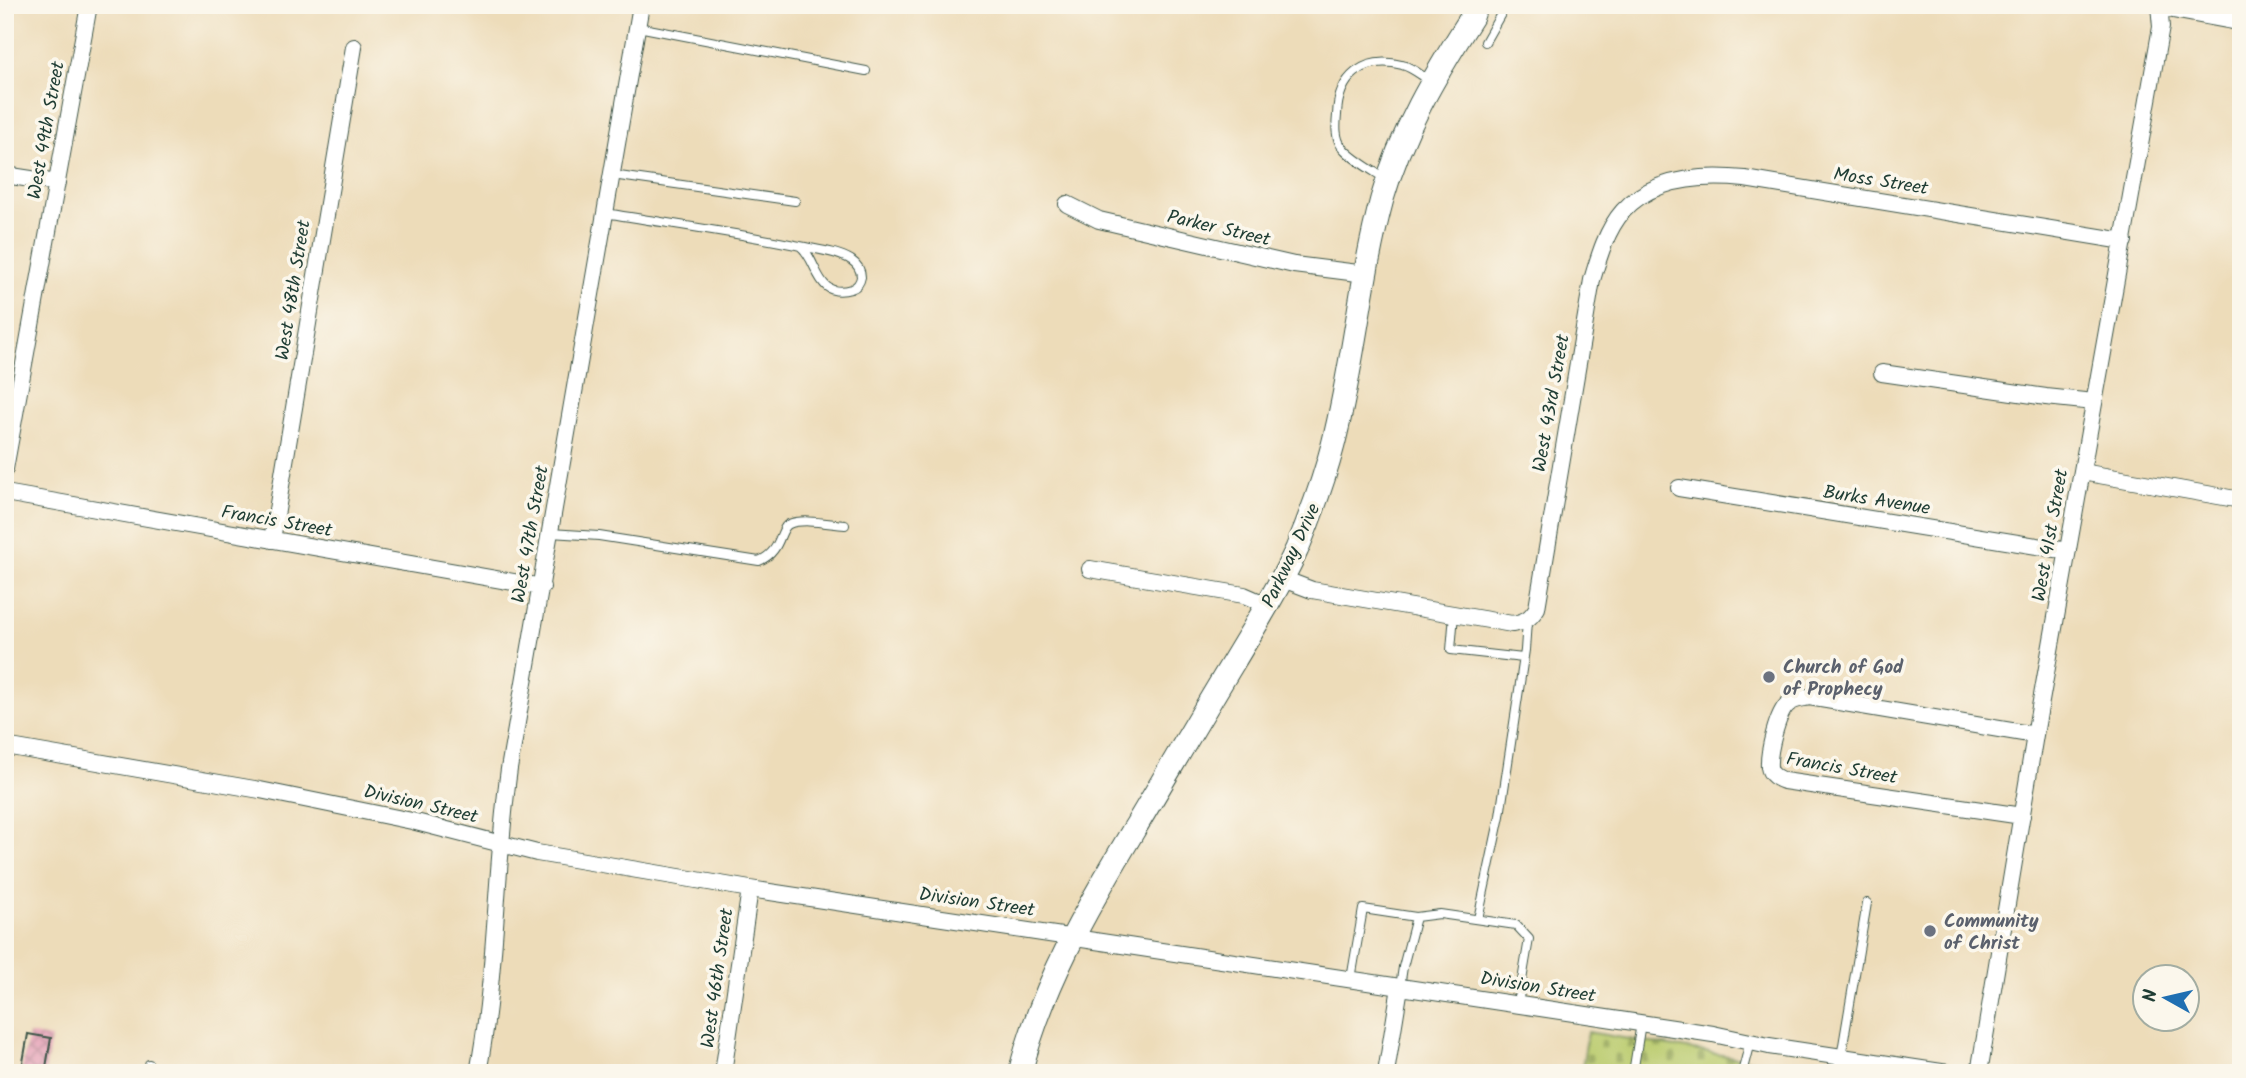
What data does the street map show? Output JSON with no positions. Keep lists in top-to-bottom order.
{
  "streets": {
    "street": [
      "West 49th Street",
      "Moss Street",
      "Parker Street",
      "West 48th Street",
      "West 43rd Street",
      "Burks Avenue",
      "Francis Street",
      "West 47th Street",
      "West 41st Street",
      "Parkway Drive",
      "Division Street",
      "West 46th Street"
    ]
  },
  "crossings": [
    ["Moss Street", "West 43rd Street"],
    ["Moss Street", "West 41st Street"],
    ["Parker Street", "Parkway Drive"],
    ["West 48th Street", "Francis Street"],
    ["Burks Avenue", "West 41st Street"],
    ["Francis Street", "West 47th Street"],
    ["Francis Street", "West 41st Street"],
    ["West 47th Street", "Division Street"],
    ["Parkway Drive", "Division Street"],
    ["Division Street", "West 46th Street"]
  ],
  "places": ["Church of God of Prophecy", "Community of Christ"],
  "north": "left"
}
